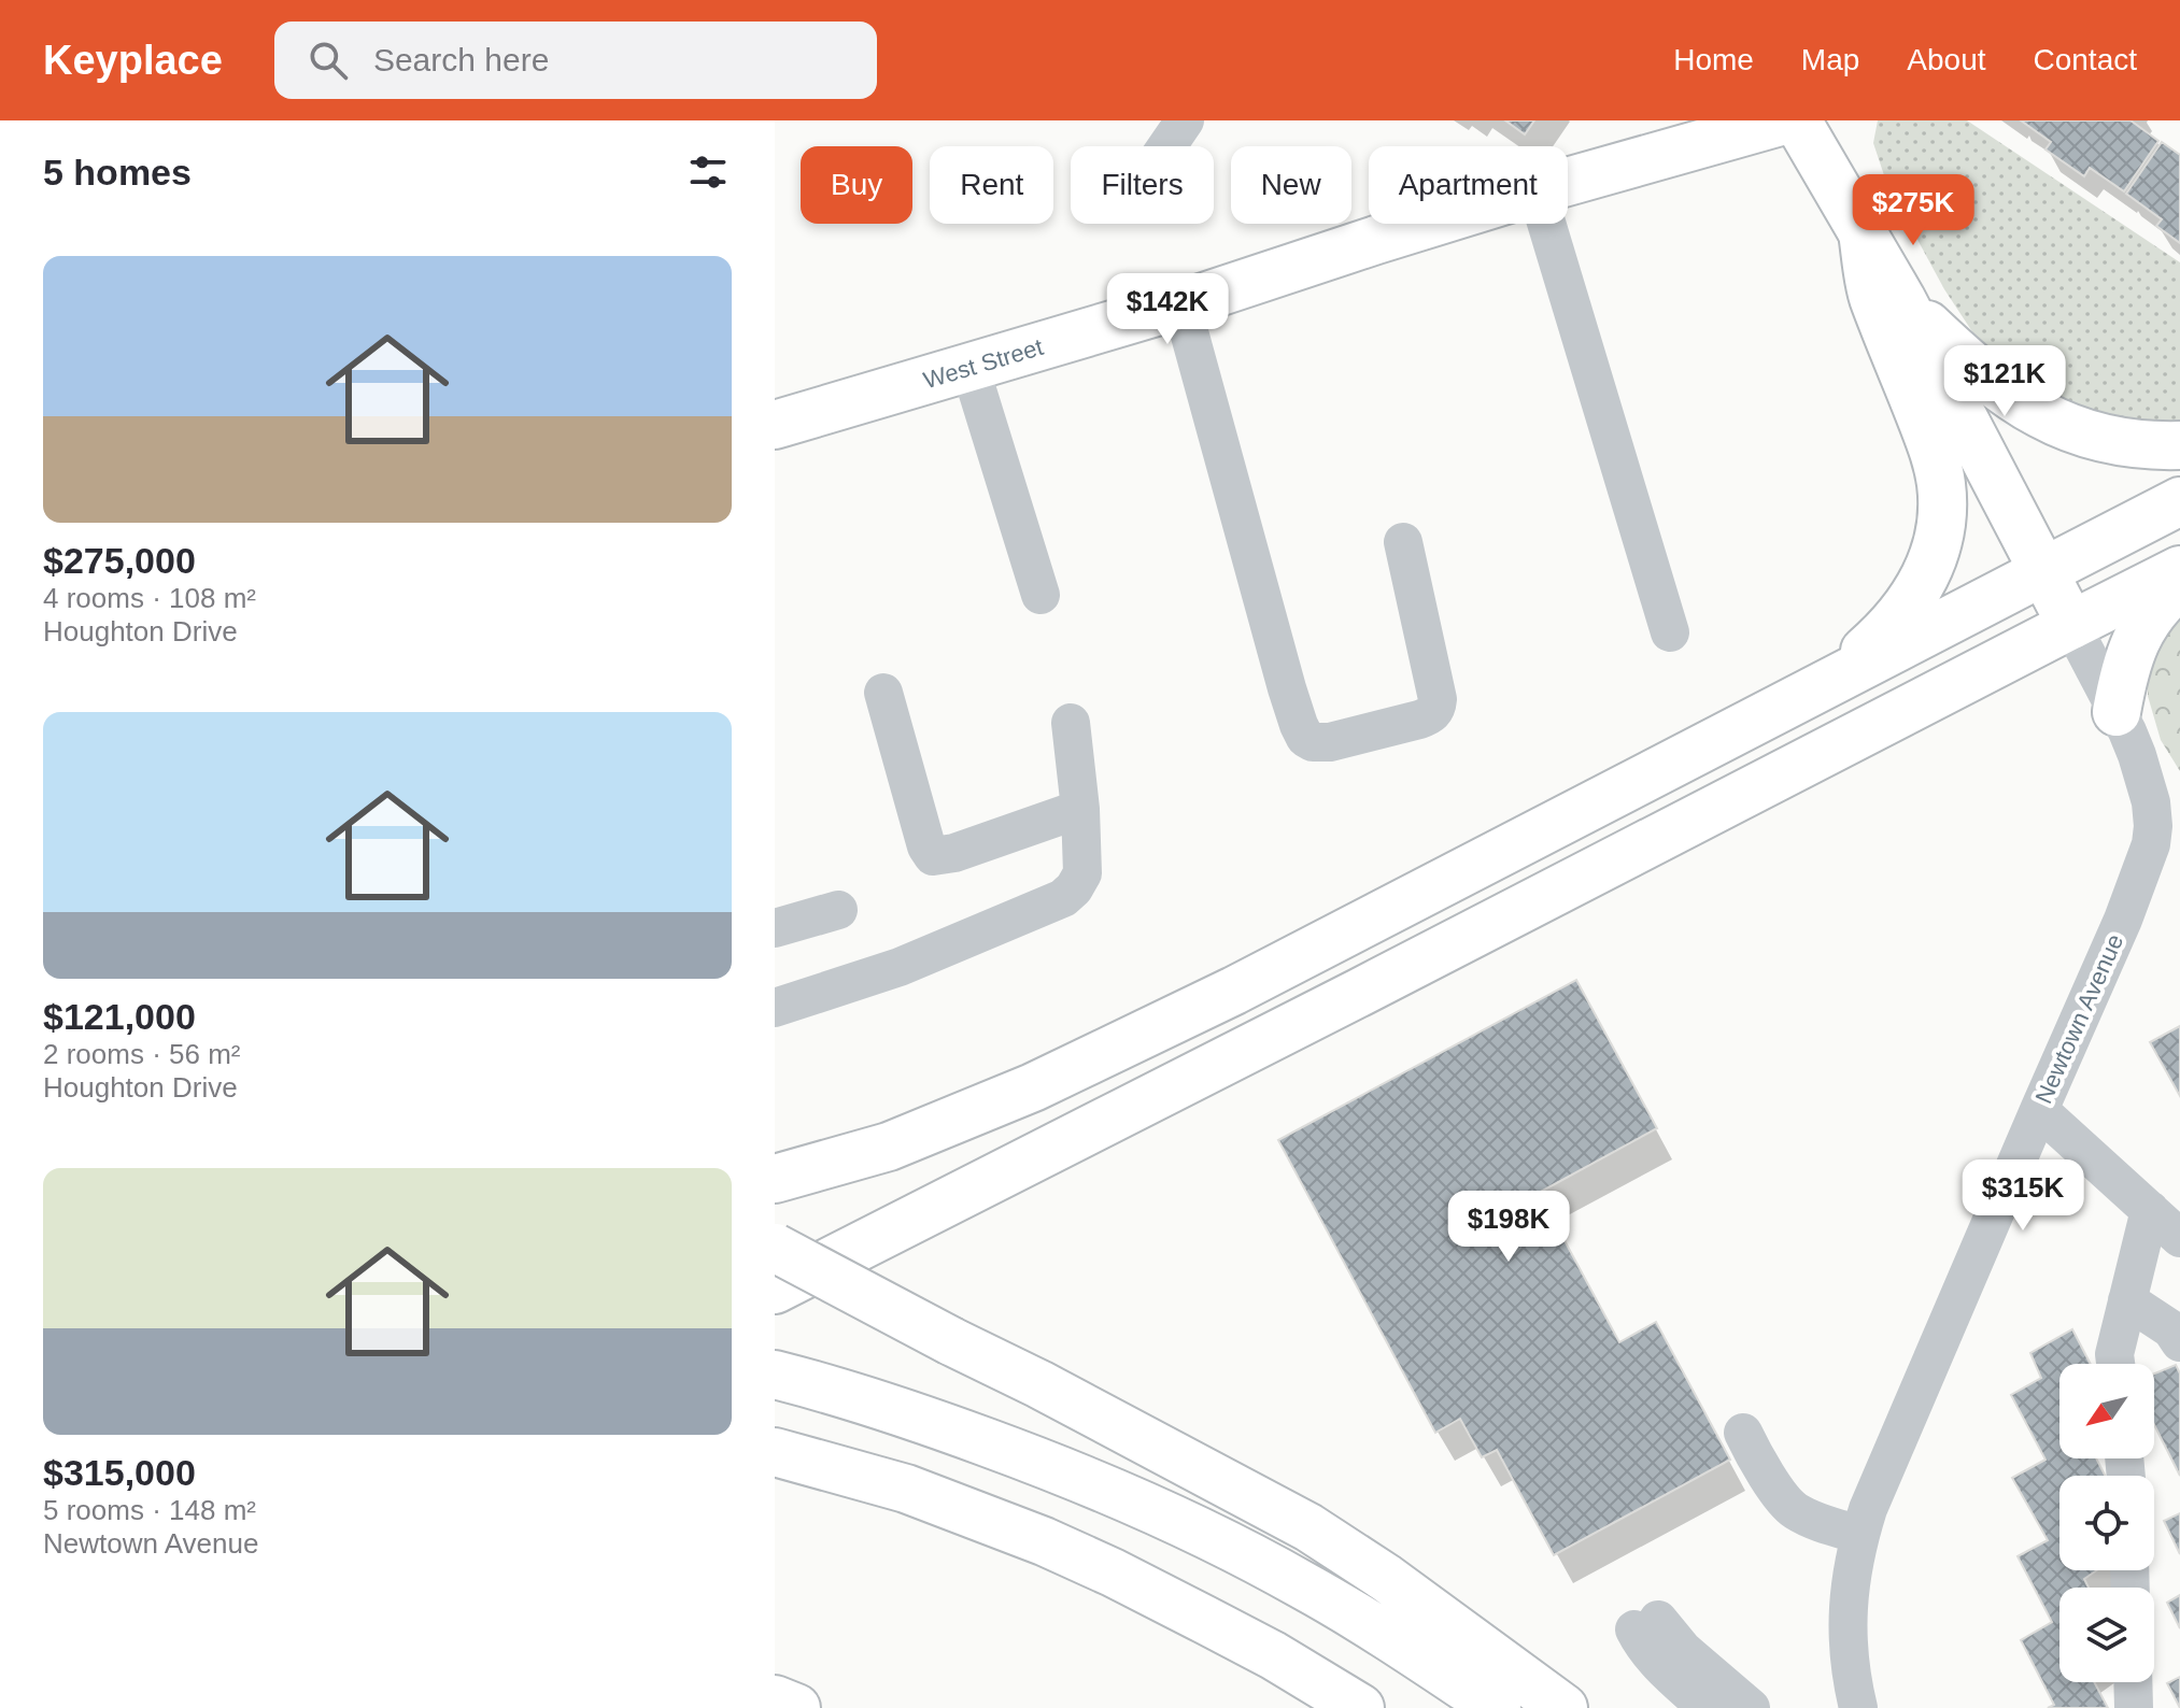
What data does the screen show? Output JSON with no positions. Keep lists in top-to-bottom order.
{
  "streets": {
    "main road": ["West Street"],
    "street": ["Newtown Avenue"]
  },
  "north": "bottom left",
  "page": {
    "header": "Keyplace",
    "search": "Search here",
    "nav": [
      "Home",
      "Map",
      "About",
      "Contact"
    ],
    "heading": "5 homes",
    "chip": [
      "Buy",
      "Rent",
      "Filters",
      "New",
      "Apartment"
    ],
    "price": [
      "$275K",
      "$142K",
      "$121K",
      "$315K",
      "$198K"
    ],
    "list": [
      {
        "name": "$275,000",
        "note": "4 rooms · 108 m² · Houghton Drive"
      },
      {
        "name": "$121,000",
        "note": "2 rooms · 56 m² · Houghton Drive"
      },
      {
        "name": "$315,000",
        "note": "5 rooms · 148 m² · Newtown Avenue"
      }
    ]
  }
}
